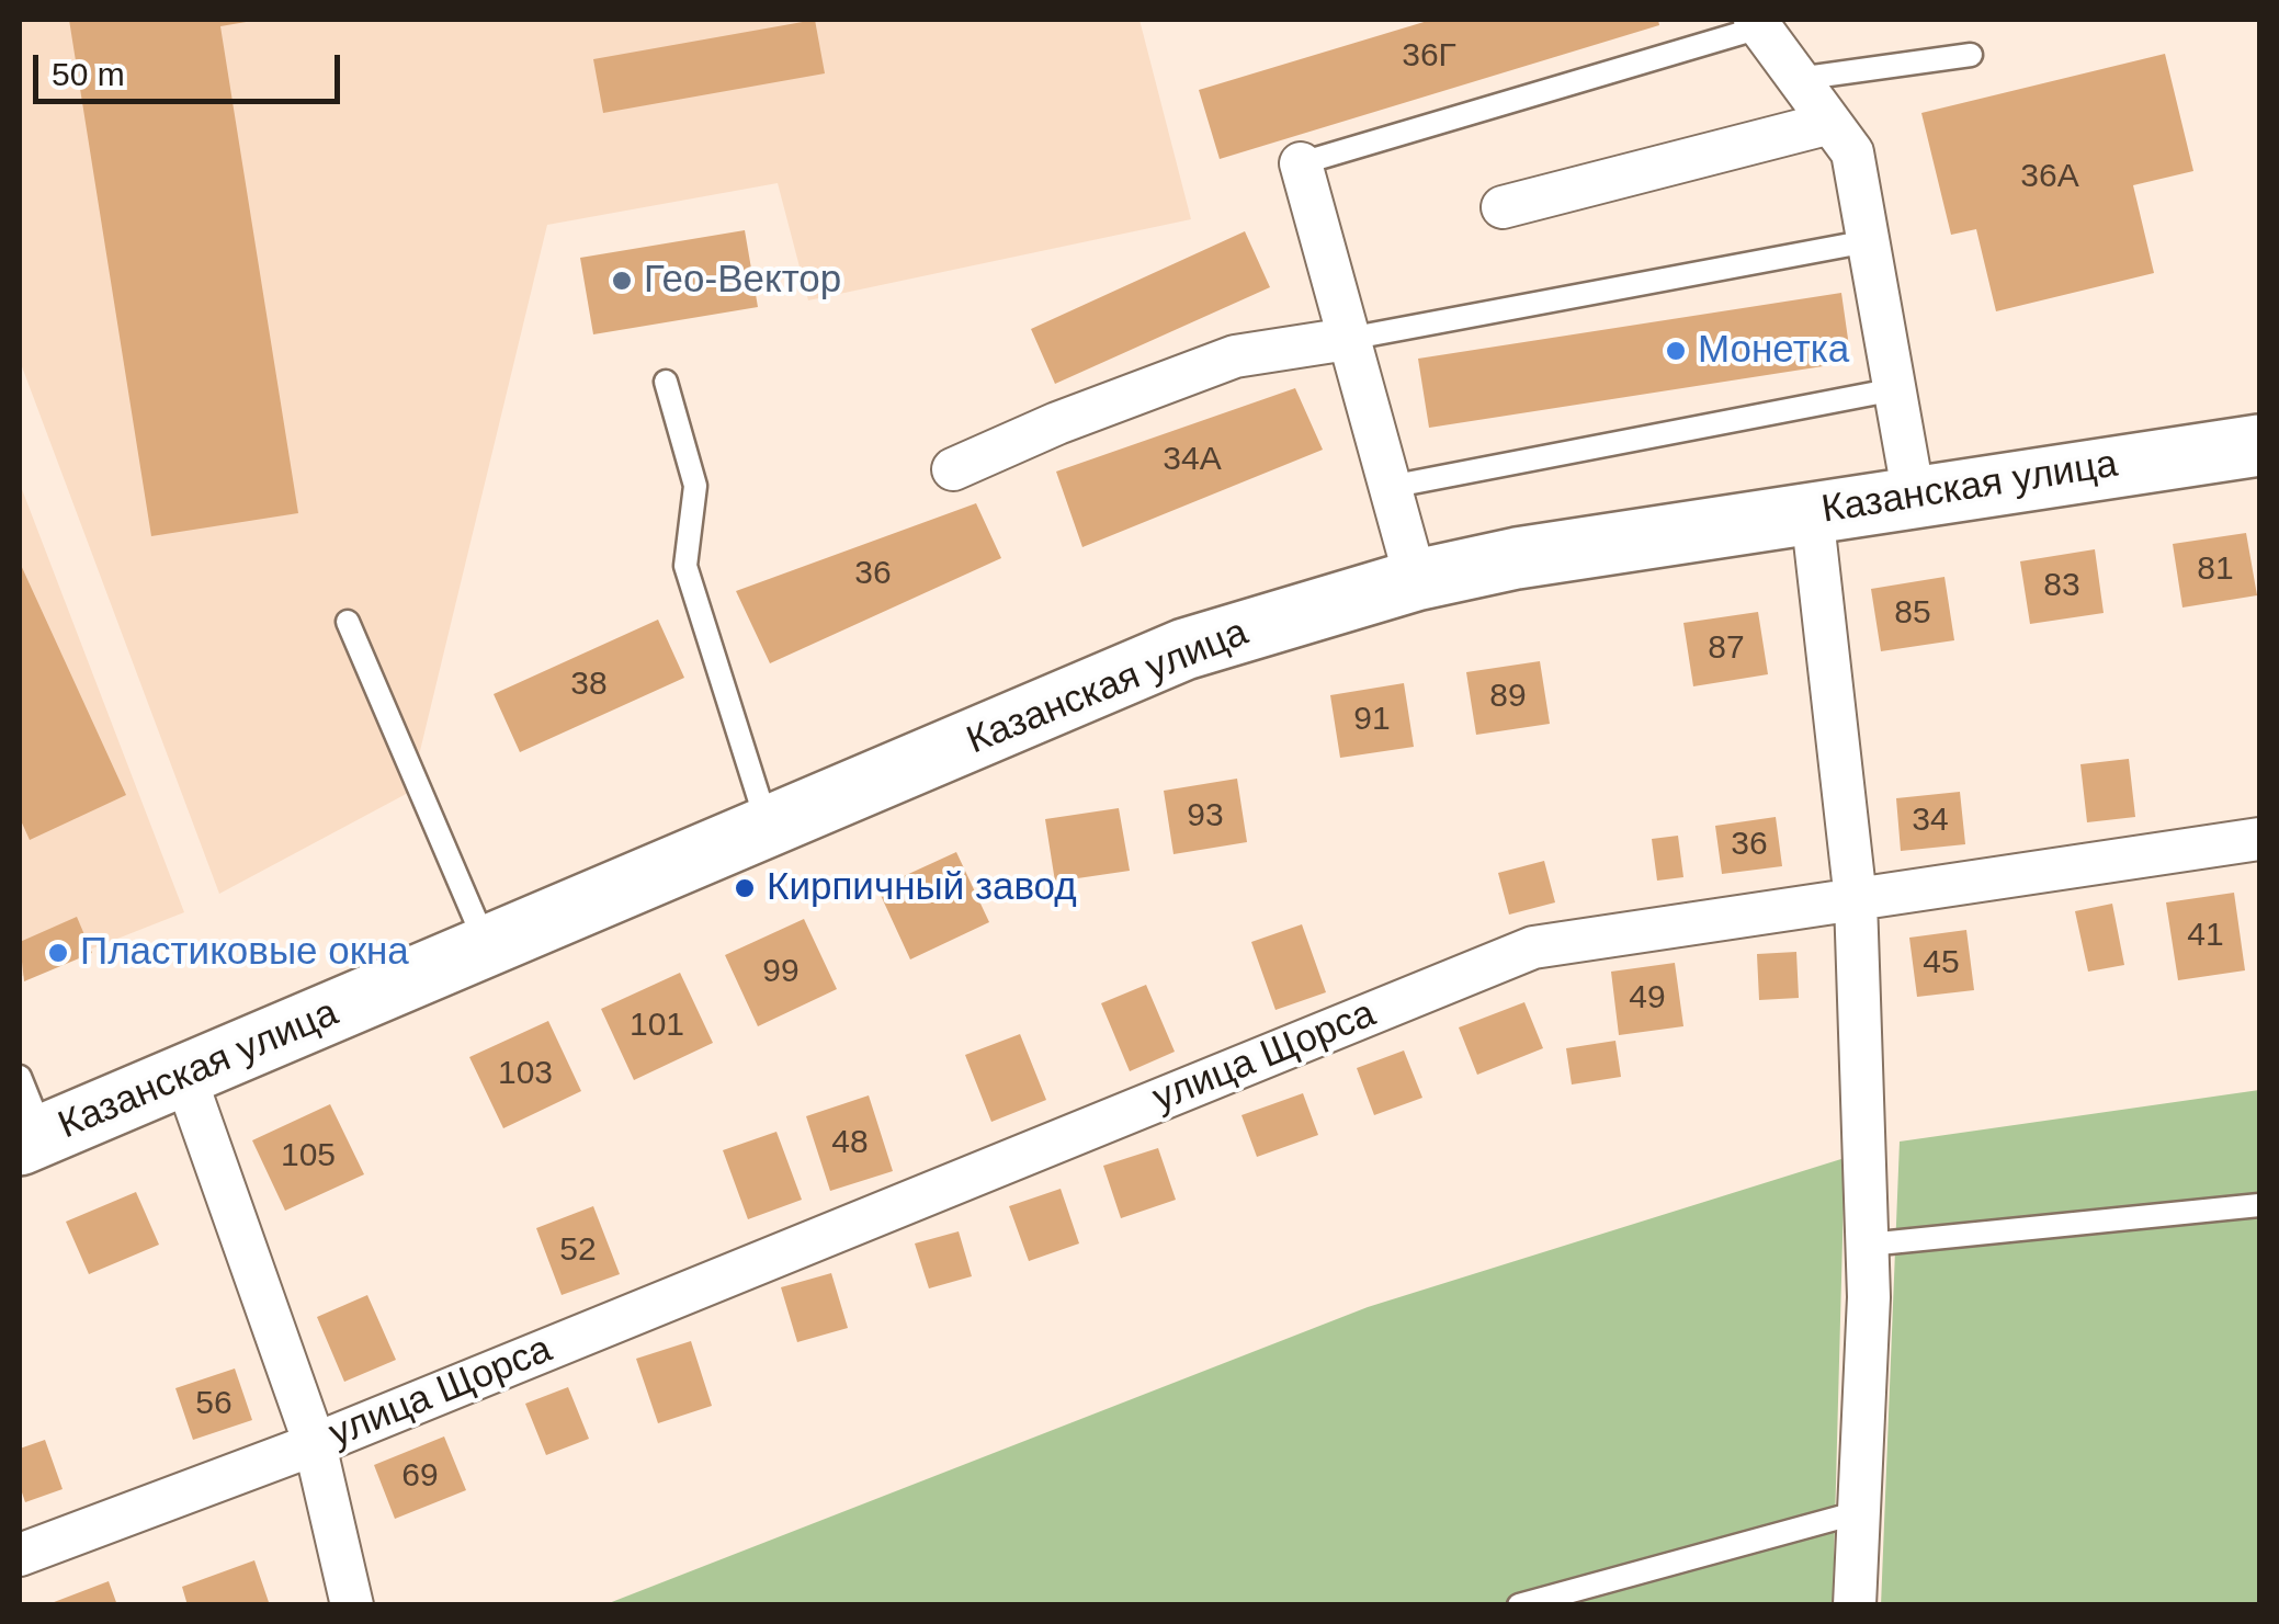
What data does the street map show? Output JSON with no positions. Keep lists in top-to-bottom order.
{
  "streets": {
    "main road": ["Казанская улица"],
    "street": ["улица Щорса"]
  },
  "places": [
    "Гео-Вектор",
    "Монетка",
    "Кирпичный завод",
    "Пластиковые окна"
  ],
  "house_numbers": [
    "36Г",
    "36А",
    "34А",
    "81",
    "36",
    "83",
    "85",
    "87",
    "38",
    "89",
    "91",
    "93",
    "34",
    "36",
    "41",
    "45",
    "99",
    "49",
    "101",
    "103",
    "48",
    "105",
    "52",
    "56",
    "69"
  ],
  "scale_bar": "50 m"
}
